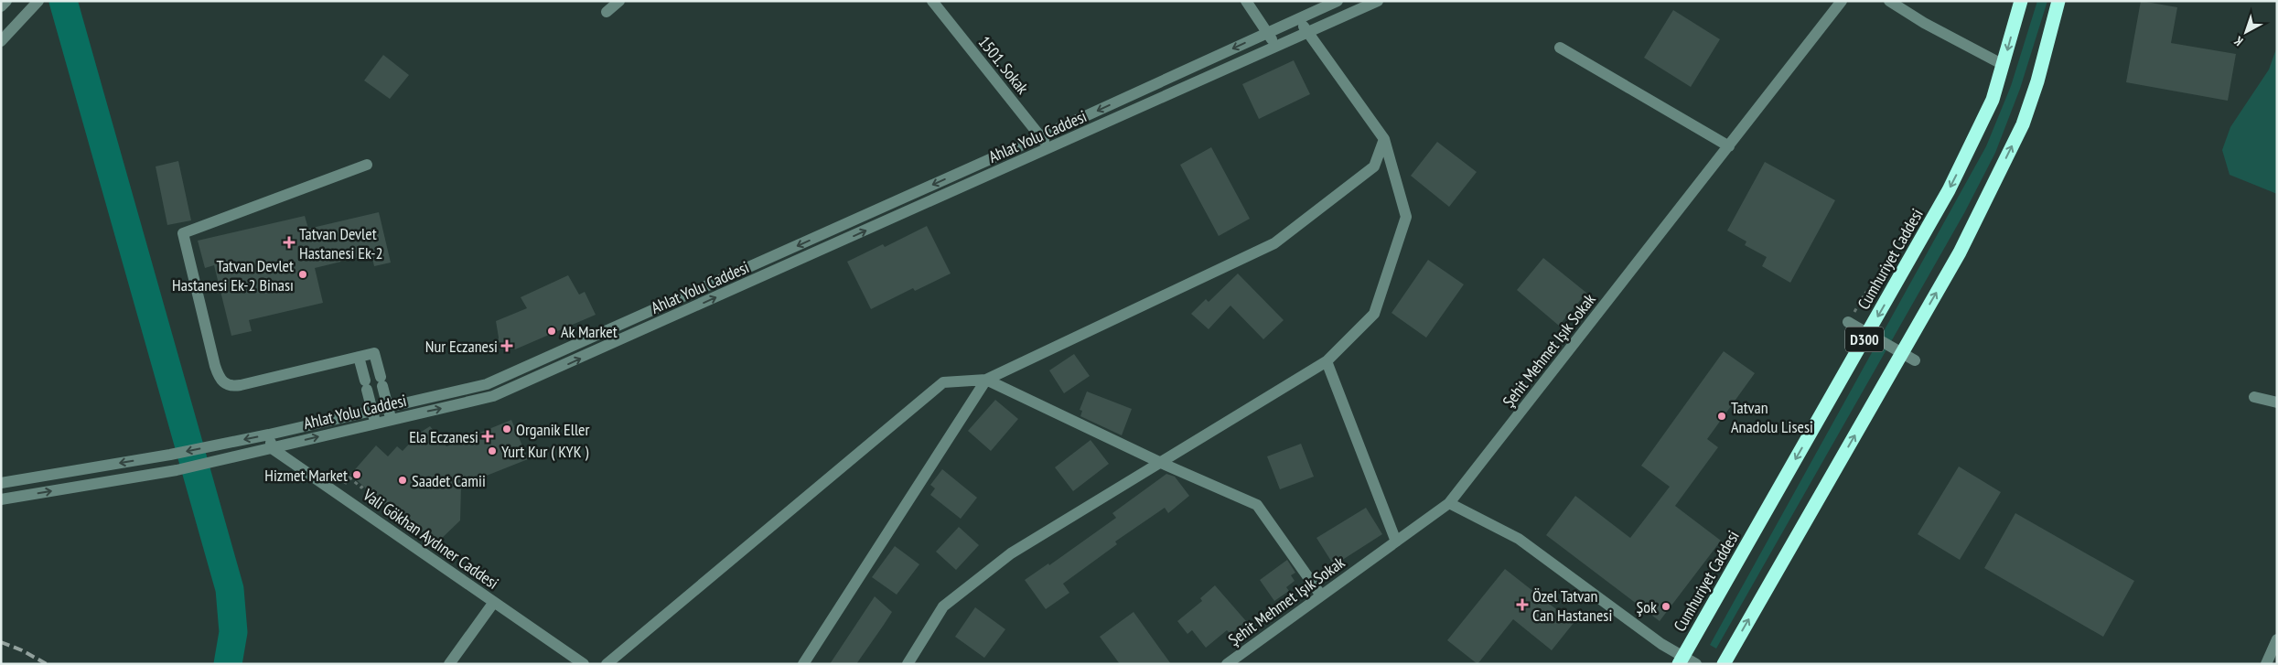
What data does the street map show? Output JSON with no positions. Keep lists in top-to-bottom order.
{
  "streets": {
    "highway": ["Cumhuriyet Caddesi", "D300"],
    "street": [
      "1501. Sokak",
      "Ahlat Yolu Caddesi",
      "Şehit Mehmet Işık Sokak",
      "Vali Gökhan Aydıner Caddesi"
    ]
  },
  "crossings": [
    ["1501. Sokak", "Ahlat Yolu Caddesi"],
    ["Ahlat Yolu Caddesi", "Vali Gökhan Aydıner Caddesi"]
  ],
  "places": {
    "health": [
      "Tatvan Devlet Hastanesi Ek-2",
      "Nur Eczanesi",
      "Ela Eczanesi",
      "Özel Tatvan Can Hastanesi"
    ],
    "other": [
      "Tatvan Devlet Hastanesi Ek-2 Binası",
      "Ak Market",
      "Tatvan Anadolu Lisesi",
      "Organik Eller",
      "Yurt Kur ( KYK )",
      "Hizmet Market",
      "Saadet Camii",
      "Şok"
    ]
  },
  "north": "bottom left"
}
